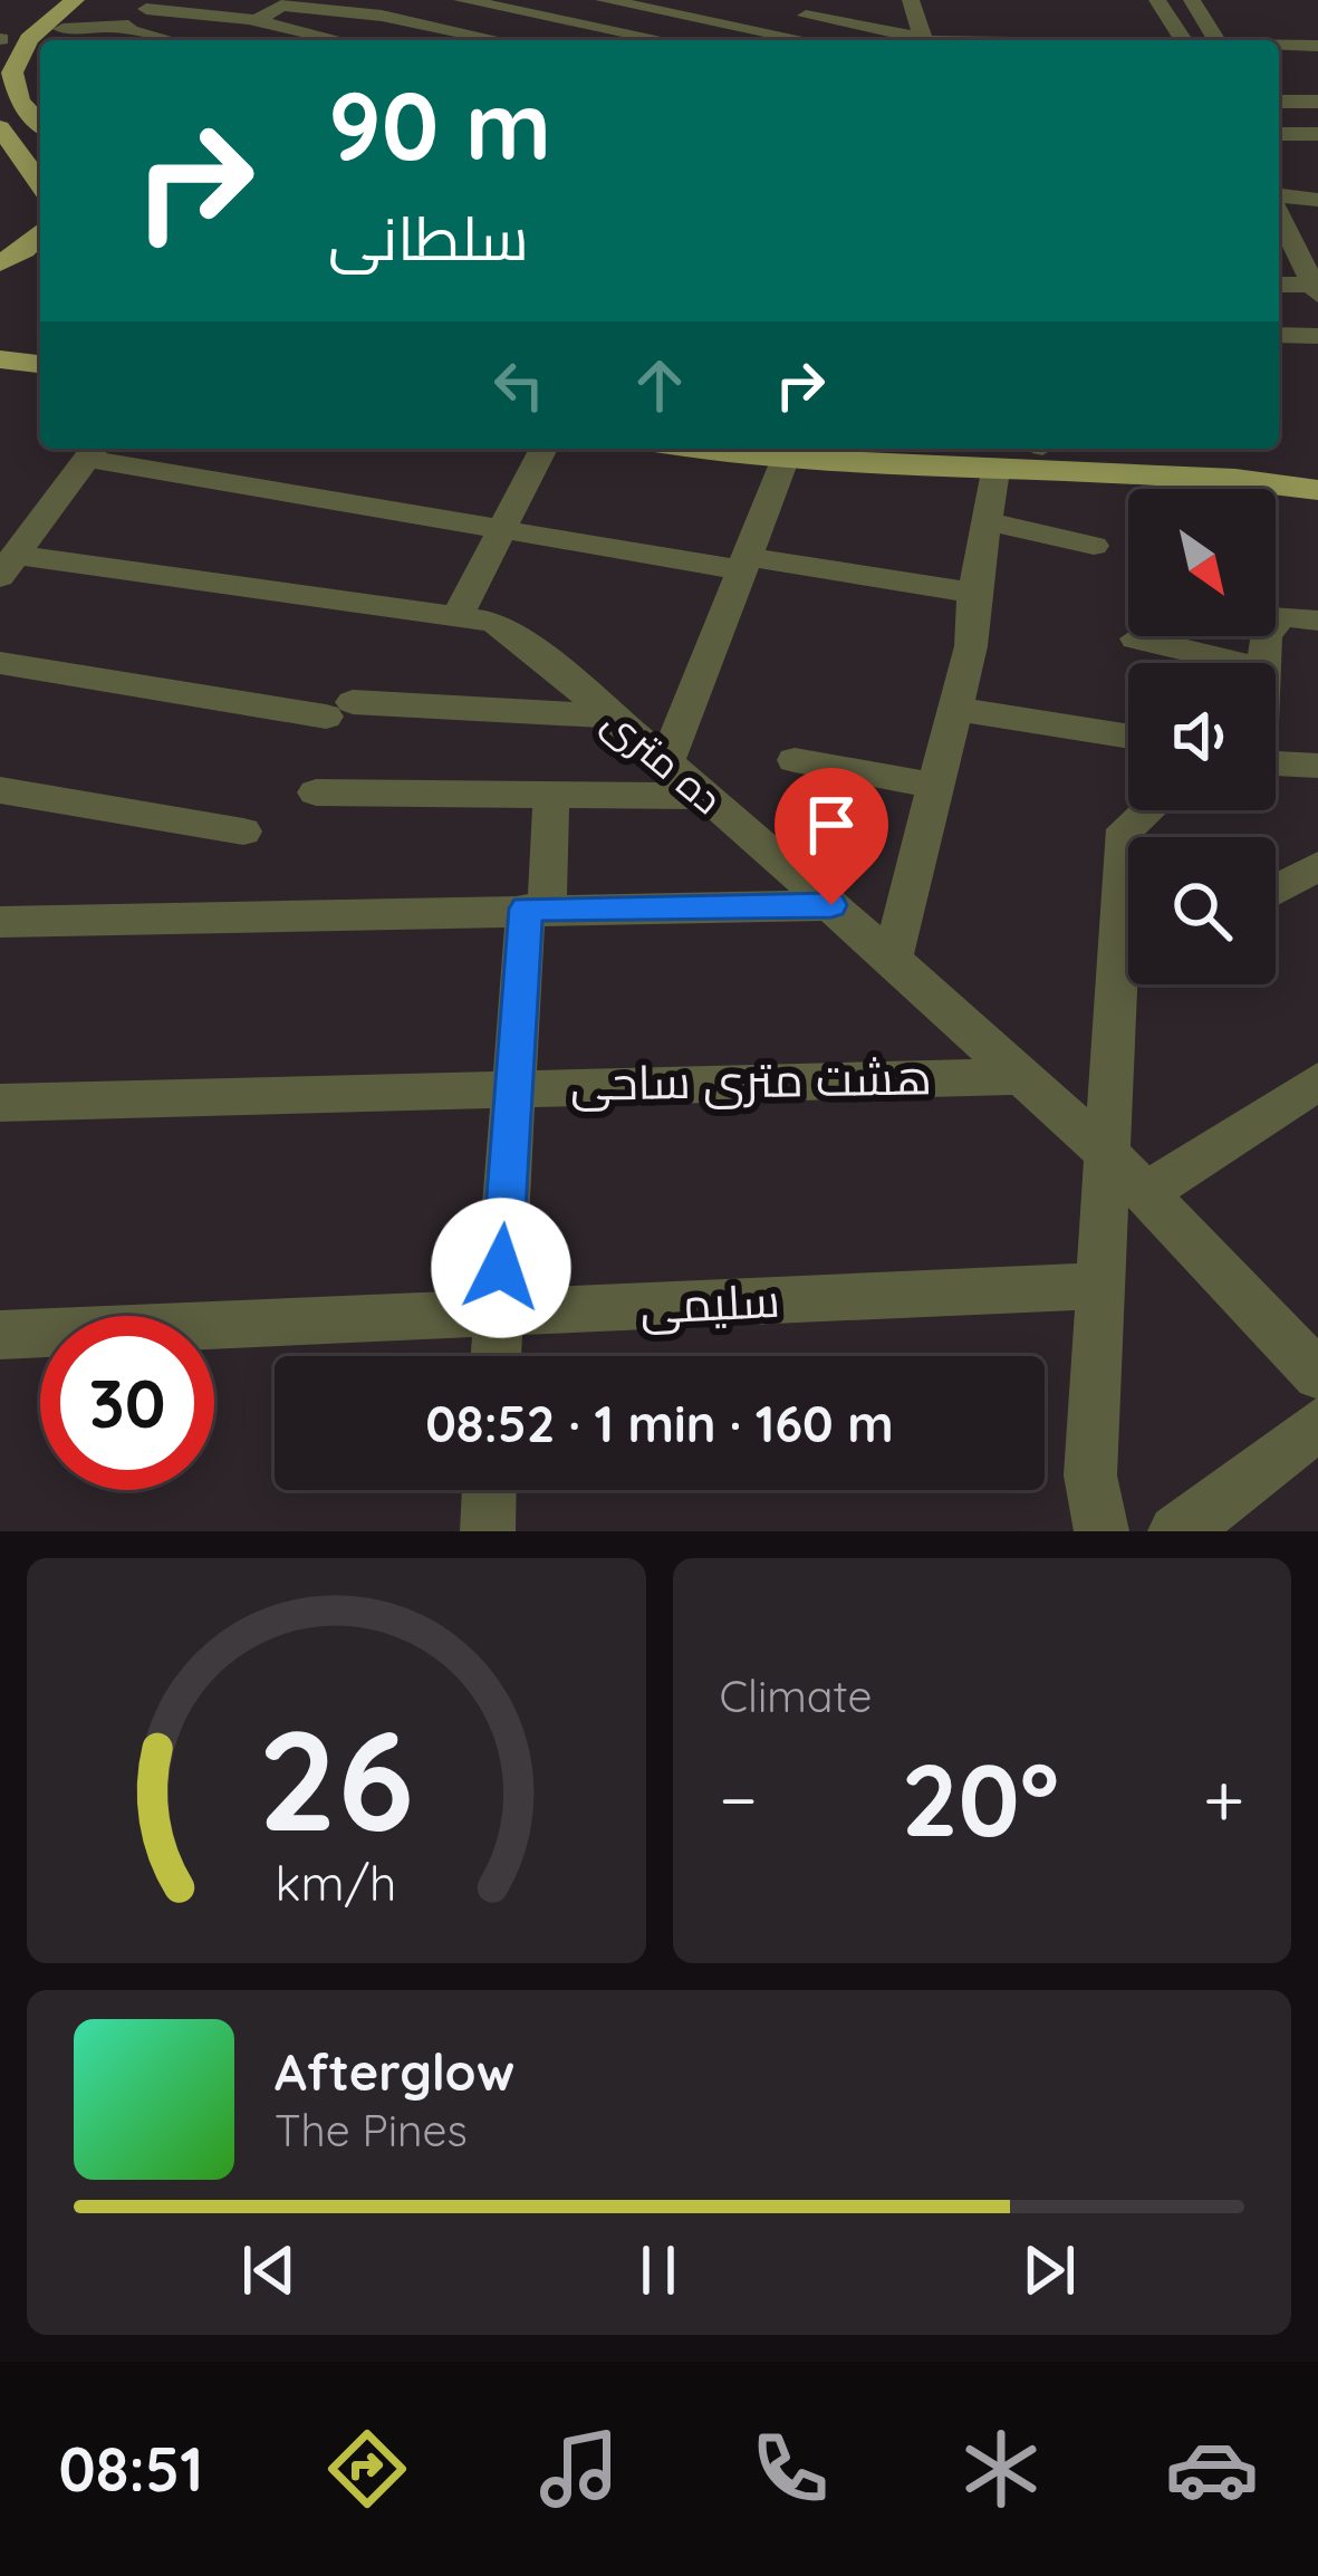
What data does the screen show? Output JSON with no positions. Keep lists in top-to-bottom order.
{
  "streets": {
    "street": ["ده متری", "هشت متری ساحی", "سلیمی"]
  },
  "crossings": [
    ["ده متری", "هشت متری ساحی"]
  ],
  "north": "bottom right",
  "page": {
    "turn": ["90 m", "سلطانی"],
    "limit": "30",
    "trip": "08:52 · 1 min · 160 m",
    "tile": "Climate",
    "heat": ["−", "20°", "+"],
    "song": ["Afterglow", "The Pines"],
    "tabs": "08:51",
    "gauge": ["26", "km/h"]
  }
}
